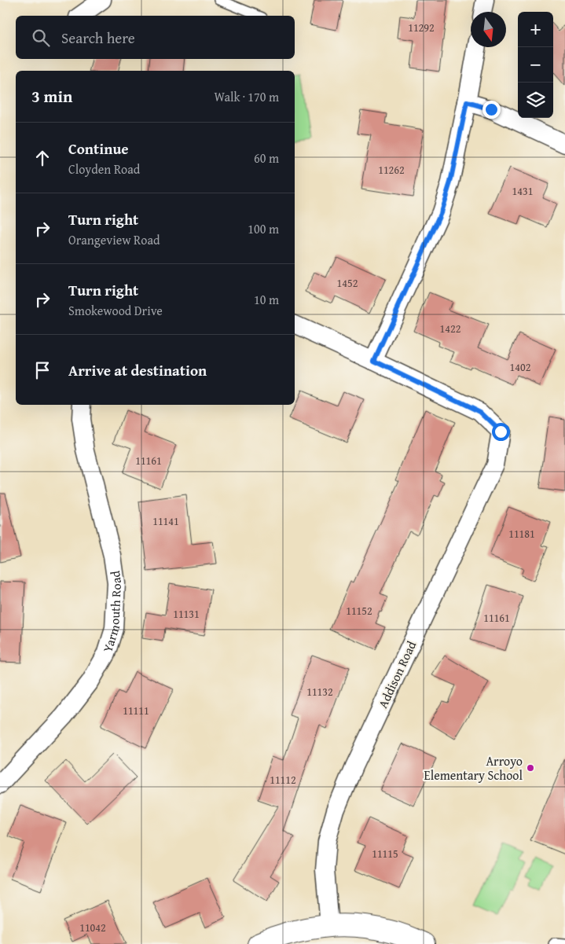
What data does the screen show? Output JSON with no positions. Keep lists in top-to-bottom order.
{
  "streets": {
    "street": ["Yarmouth Road", "Addison Road"]
  },
  "places": ["Arroyo Elementary School"],
  "house_numbers": [
    "11292",
    "11262",
    "1431",
    "1452",
    "1422",
    "1402",
    "11161",
    "11141",
    "11181",
    "11152",
    "11131",
    "11161",
    "11132",
    "11111",
    "11112",
    "11115",
    "11042"
  ],
  "north": "bottom",
  "page": {
    "map_buttons": ["+", "−"],
    "search": "Search here",
    "heading": ["3 min", "Walk · 170 m"],
    "list": [
      ["Continue", "Cloyden Road", "60 m"],
      ["Turn right", "Orangeview Road", "100 m"],
      ["Turn right", "Smokewood Drive", "10 m"],
      "Arrive at destination"
    ]
  }
}
